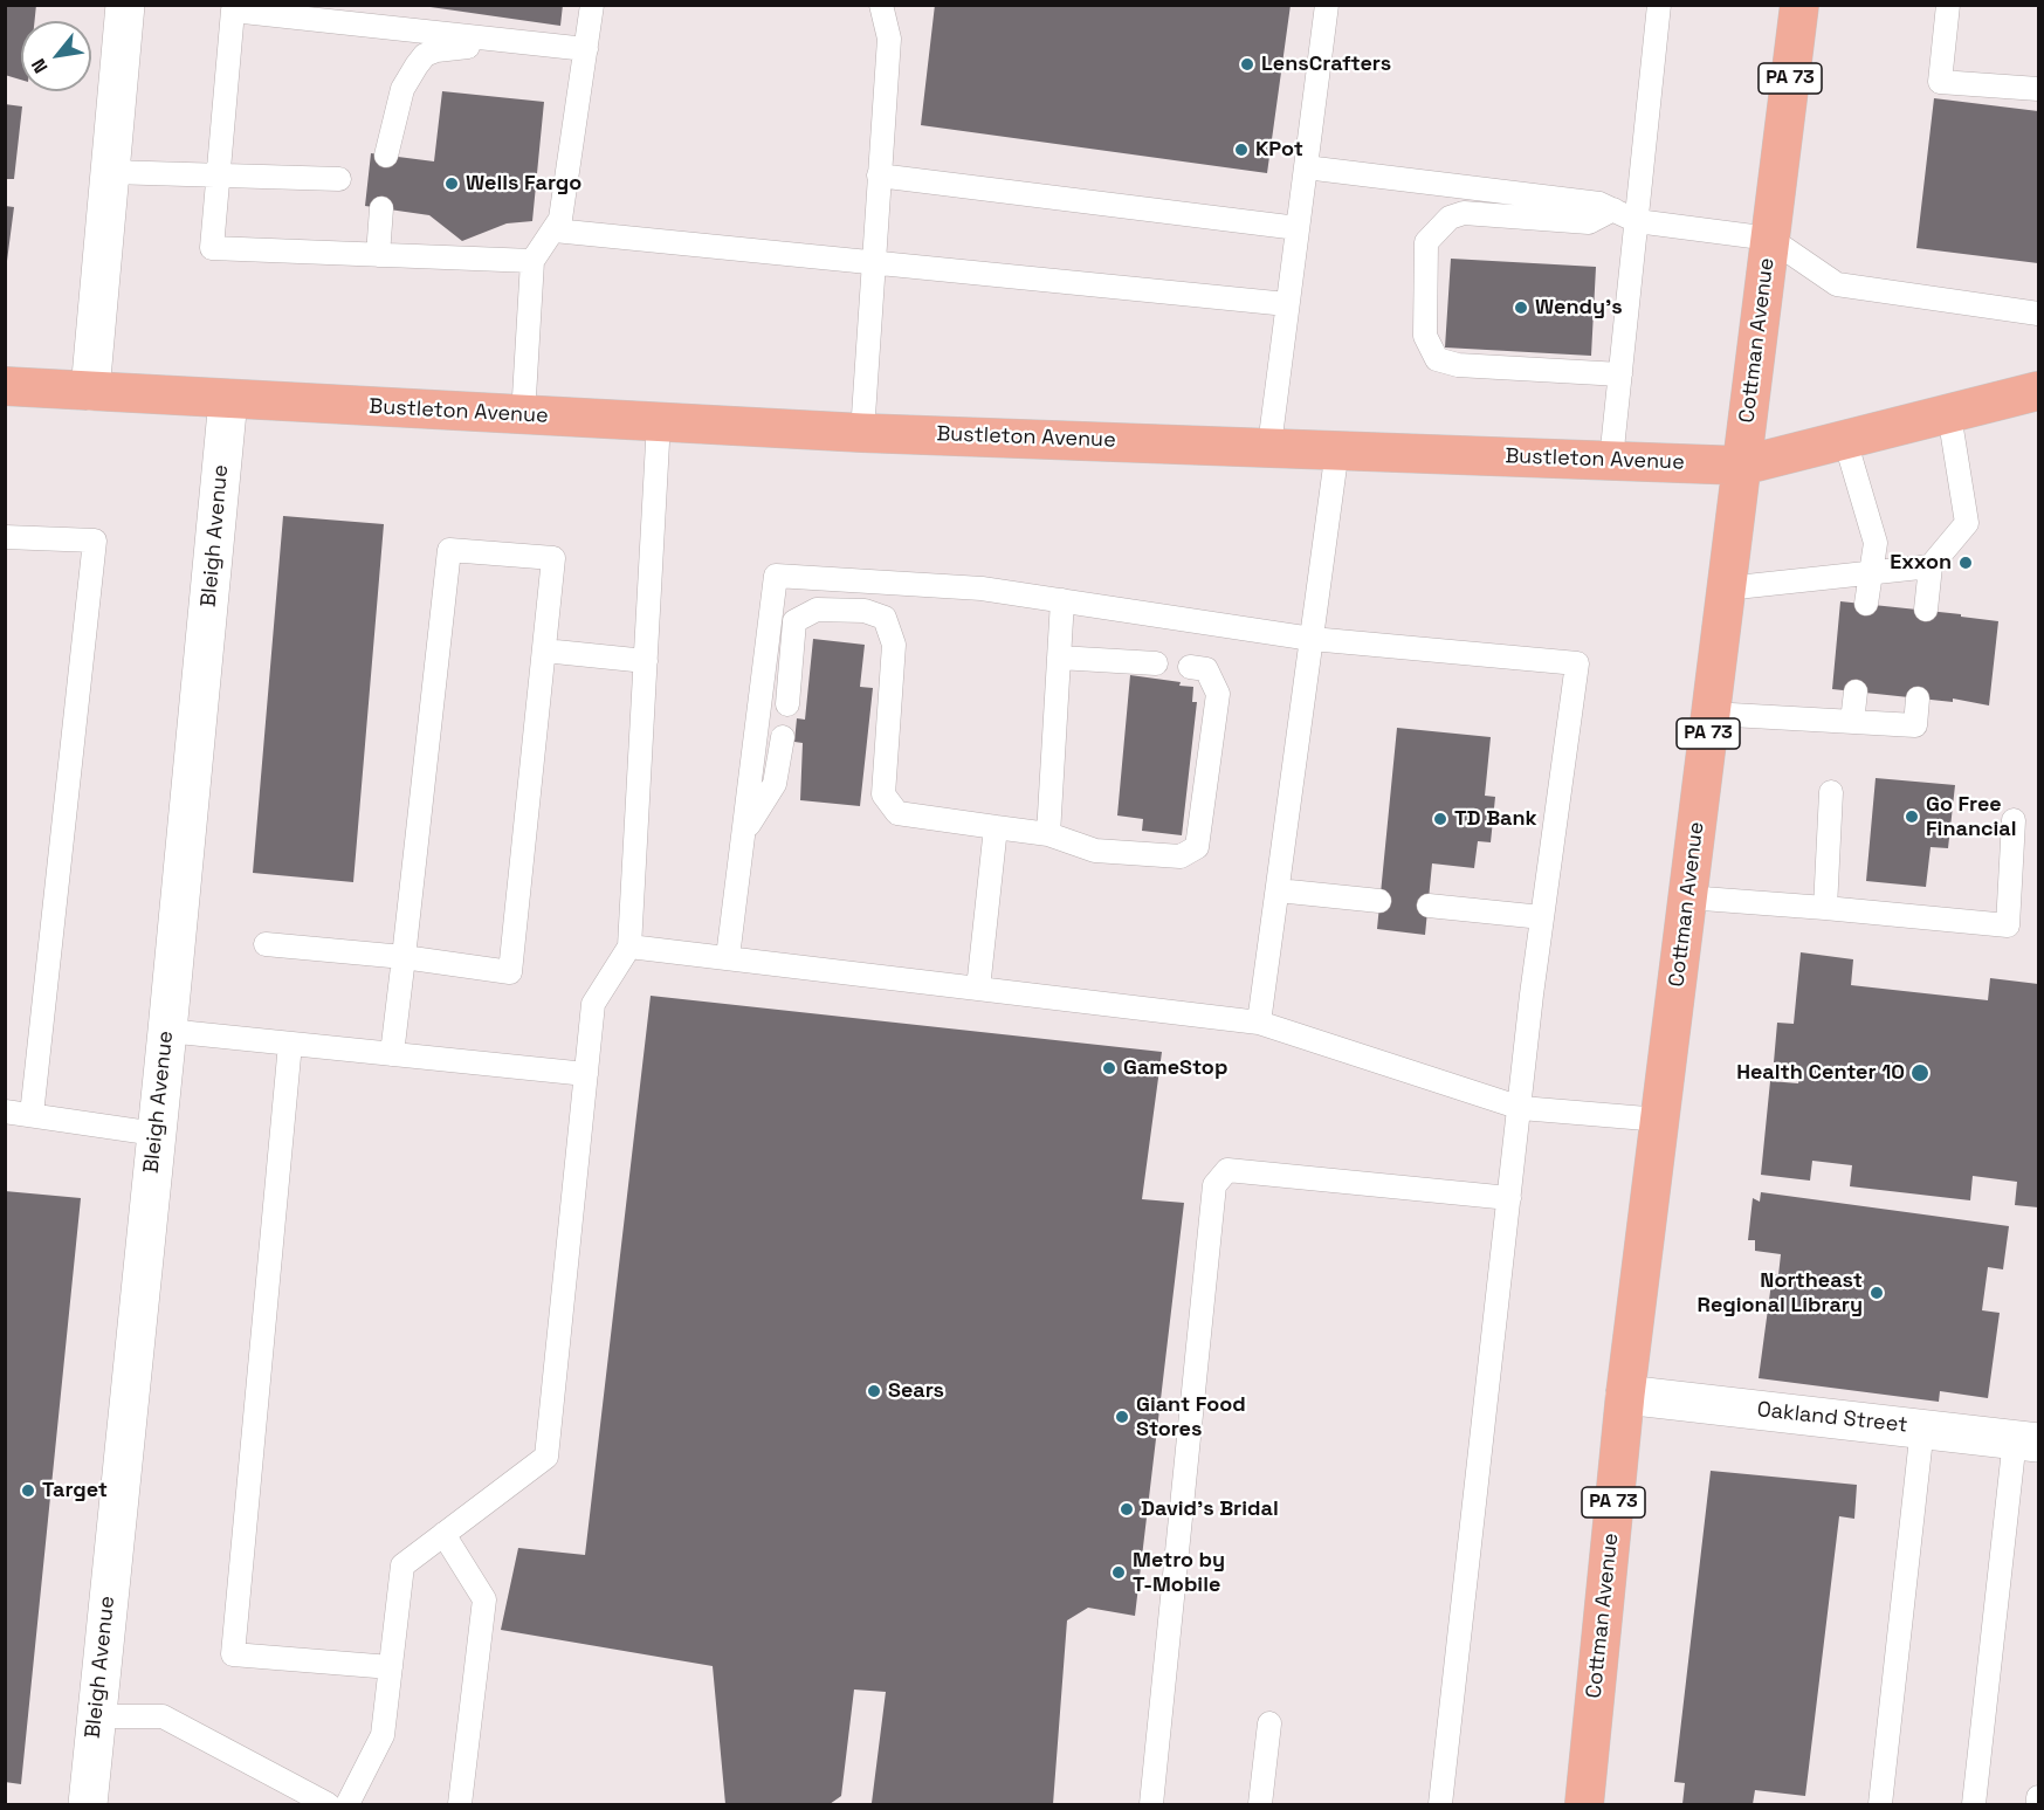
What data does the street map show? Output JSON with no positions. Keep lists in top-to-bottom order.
{
  "streets": {
    "main road": ["PA 73", "Cottman Avenue", "Bustleton Avenue"],
    "street": ["Bleigh Avenue", "Oakland Street"]
  },
  "crossings": [
    ["Cottman Avenue", "Bustleton Avenue"],
    ["Cottman Avenue", "Oakland Street"],
    ["Bustleton Avenue", "Bleigh Avenue"]
  ],
  "places": [
    "LensCrafters",
    "KPot",
    "Wells Fargo",
    "Wendy's",
    "Exxon",
    "Go Free Financial",
    "TD Bank",
    "GameStop",
    "Health Center 10",
    "Northeast Regional Library",
    "Sears",
    "Giant Food Stores",
    "Target",
    "David's Bridal",
    "Metro by T-Mobile"
  ],
  "north": "bottom left"
}
